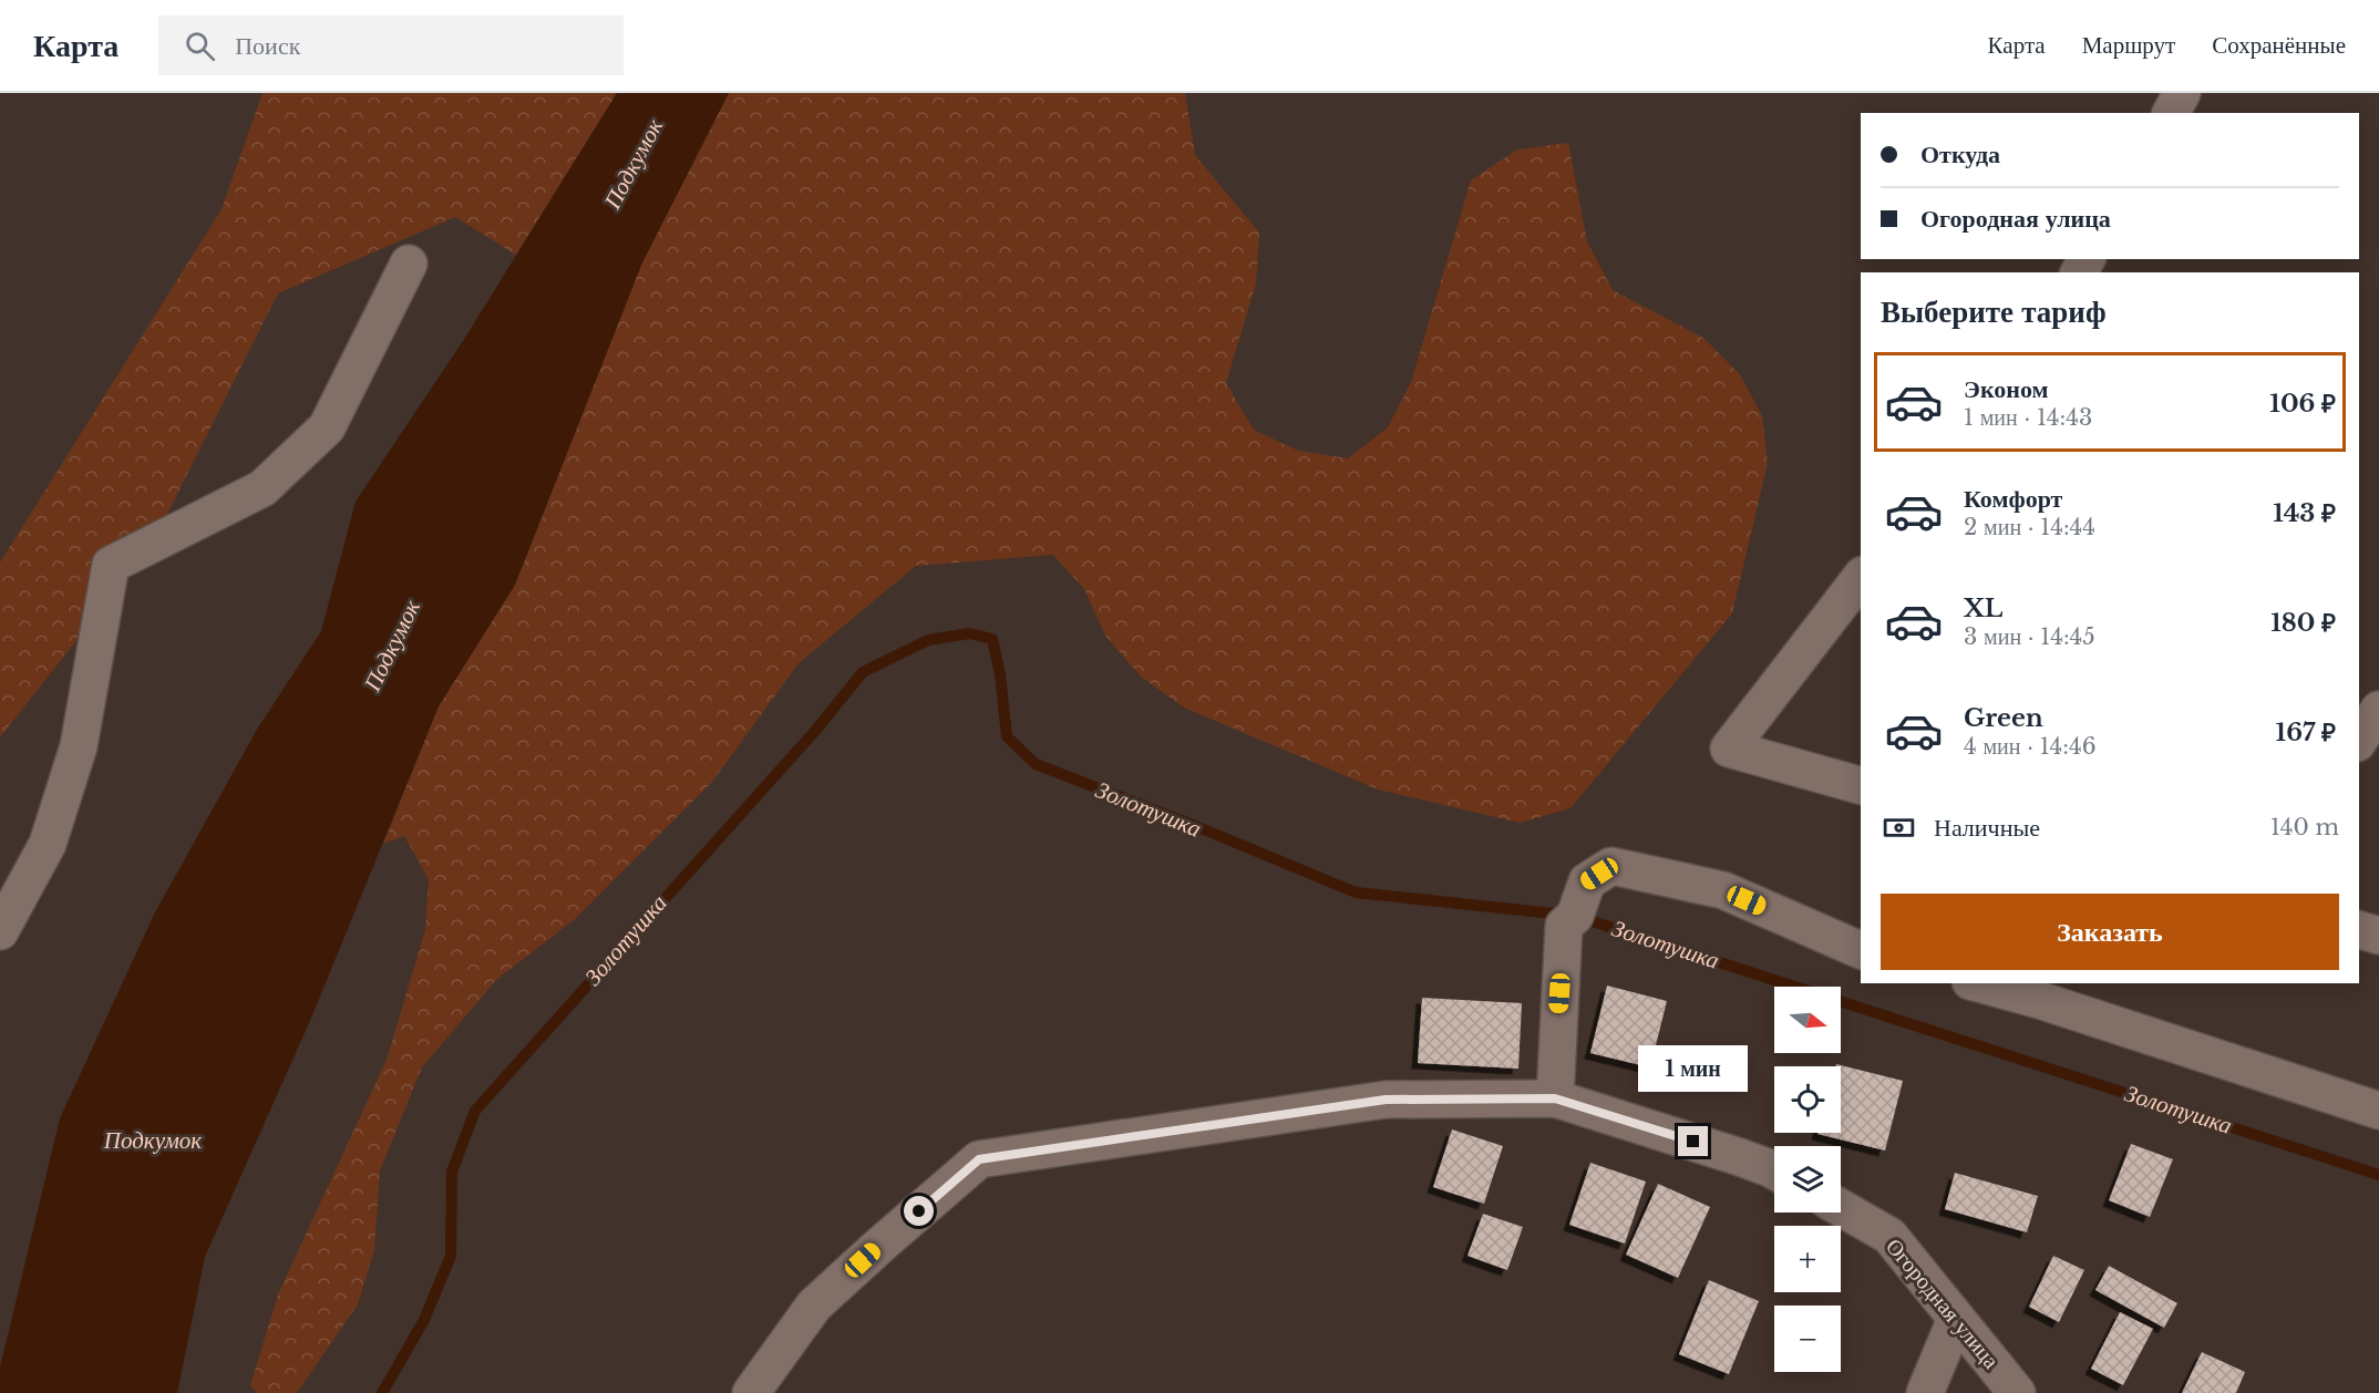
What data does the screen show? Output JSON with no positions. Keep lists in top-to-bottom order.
{
  "streets": {
    "street": ["Огородная улица"]
  },
  "water": ["Подкумок", "Золотушка"],
  "north": "right",
  "page": {
    "header": "Карта",
    "search": "Поиск",
    "nav": ["Карта", "Маршрут", "Сохранённые"],
    "banner": ["Откуда", "Огородная улица"],
    "heading": "Выберите тариф",
    "list": [
      {
        "name": "Эконом",
        "note": "1 мин · 14:43",
        "value": "106 ₽"
      },
      {
        "name": "Комфорт",
        "note": "2 мин · 14:44",
        "value": "143 ₽"
      },
      {
        "name": "XL",
        "note": "3 мин · 14:45",
        "value": "180 ₽"
      },
      {
        "name": "Green",
        "note": "4 мин · 14:46",
        "value": "167 ₽"
      }
    ],
    "pay": ["Наличные", "140 m"],
    "buttons": "Заказать",
    "map_buttons": ["+", "−"],
    "bubble": "1 мин"
  }
}
